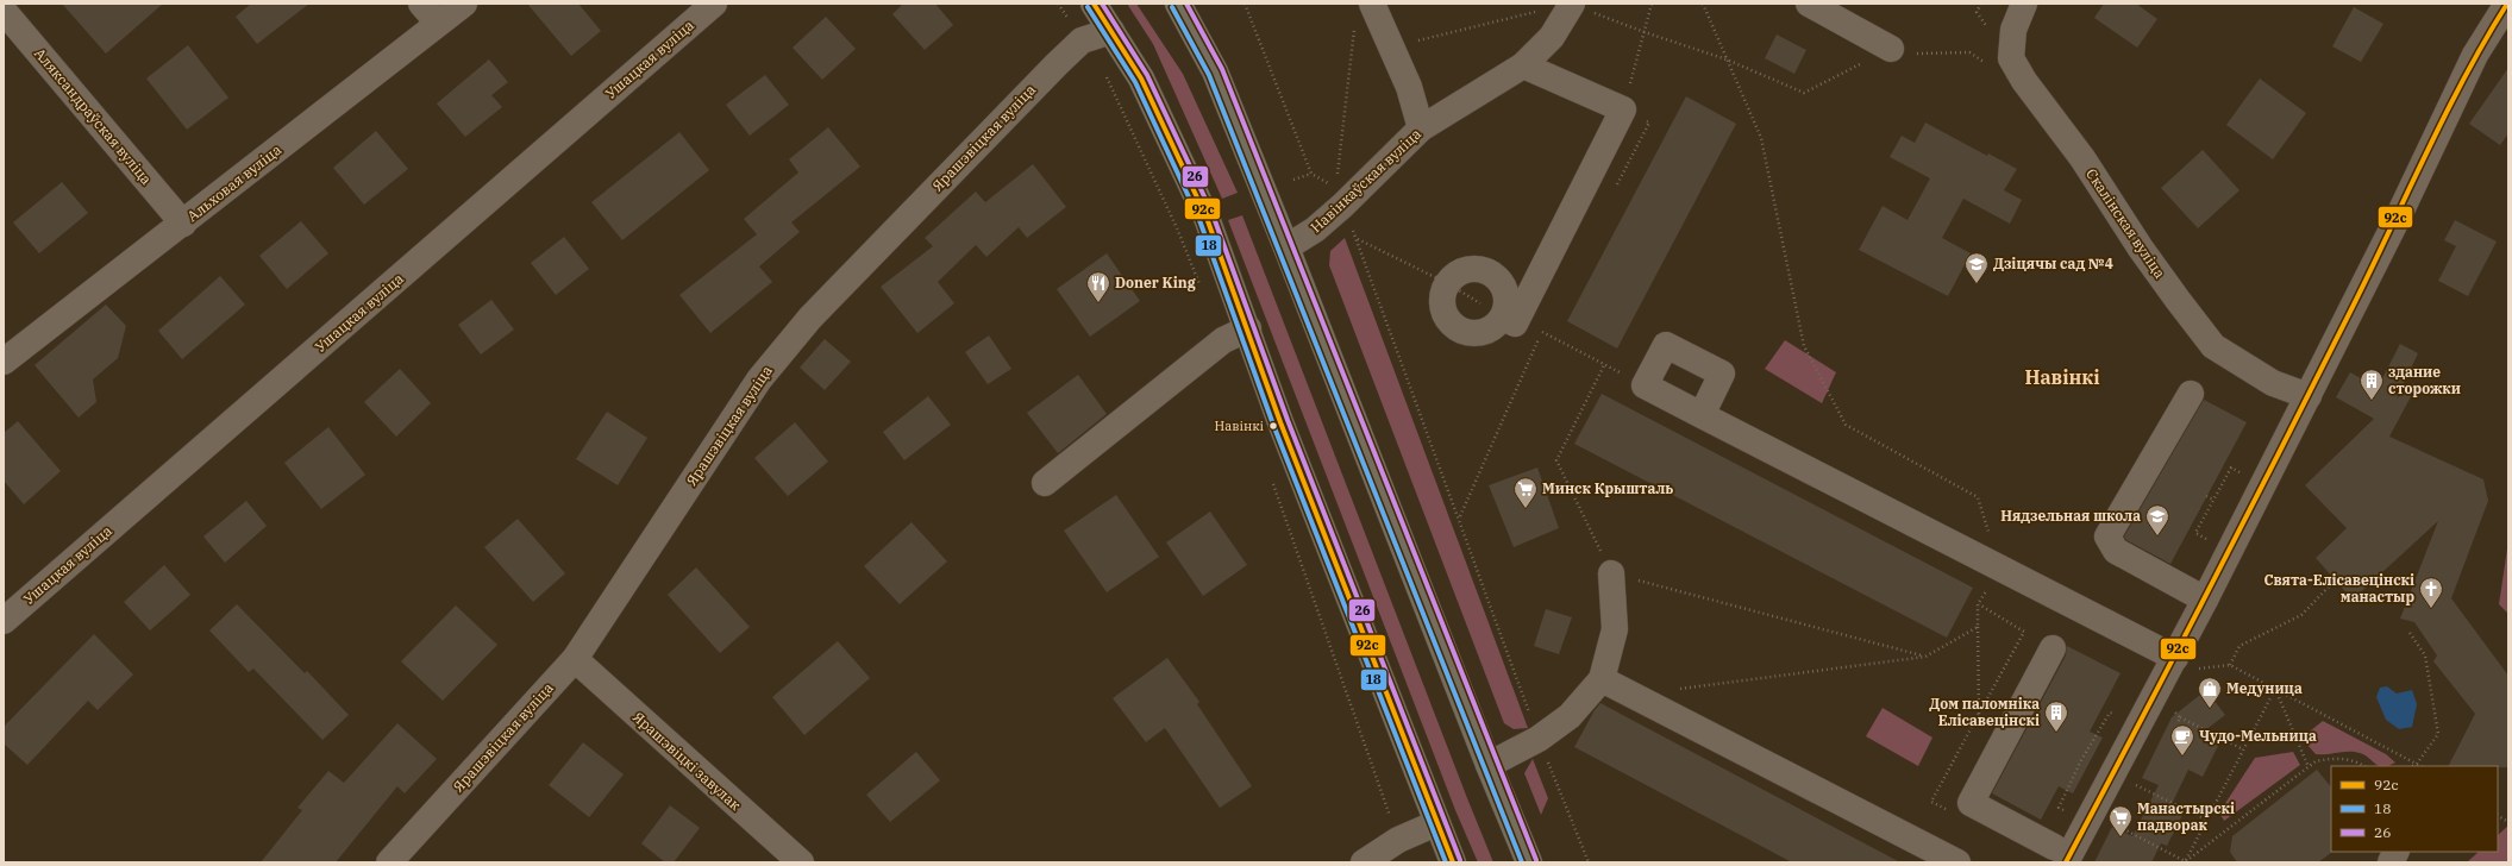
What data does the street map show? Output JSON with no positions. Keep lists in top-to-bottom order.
{
  "streets": {
    "street": [
      "Ушацкая вуліца",
      "Аляксандраўская вуліца",
      "Ярашэвіцкая вуліца",
      "Навінкаўская вуліца",
      "Альховая вуліца",
      "Скалінская вуліца",
      "Ярашэвіцкі завулак"
    ]
  },
  "crossings": [
    ["Аляксандраўская вуліца", "Альховая вуліца"],
    ["Ярашэвіцкая вуліца", "Ярашэвіцкі завулак"]
  ],
  "districts": ["Навінкі"],
  "places": {
    "school or university": ["Дзіцячы сад №4", "Нядзельная школа"],
    "restaurant": ["Doner King"],
    "building": ["здание сторожки", "Дом паломніка Елісавецінскі"],
    "other": ["Навінкі"],
    "supermarket": ["Минск Крышталь", "Манастырскі падворак"],
    "church": ["Свята-Елісавецінскі манастыр"],
    "shop": ["Медуница"],
    "cafe": ["Чудо-Мельница"]
  },
  "lines": ["transit line 92с", "transit line 26", "transit line 18"],
  "legend": ["92с", "18", "26"]
}
